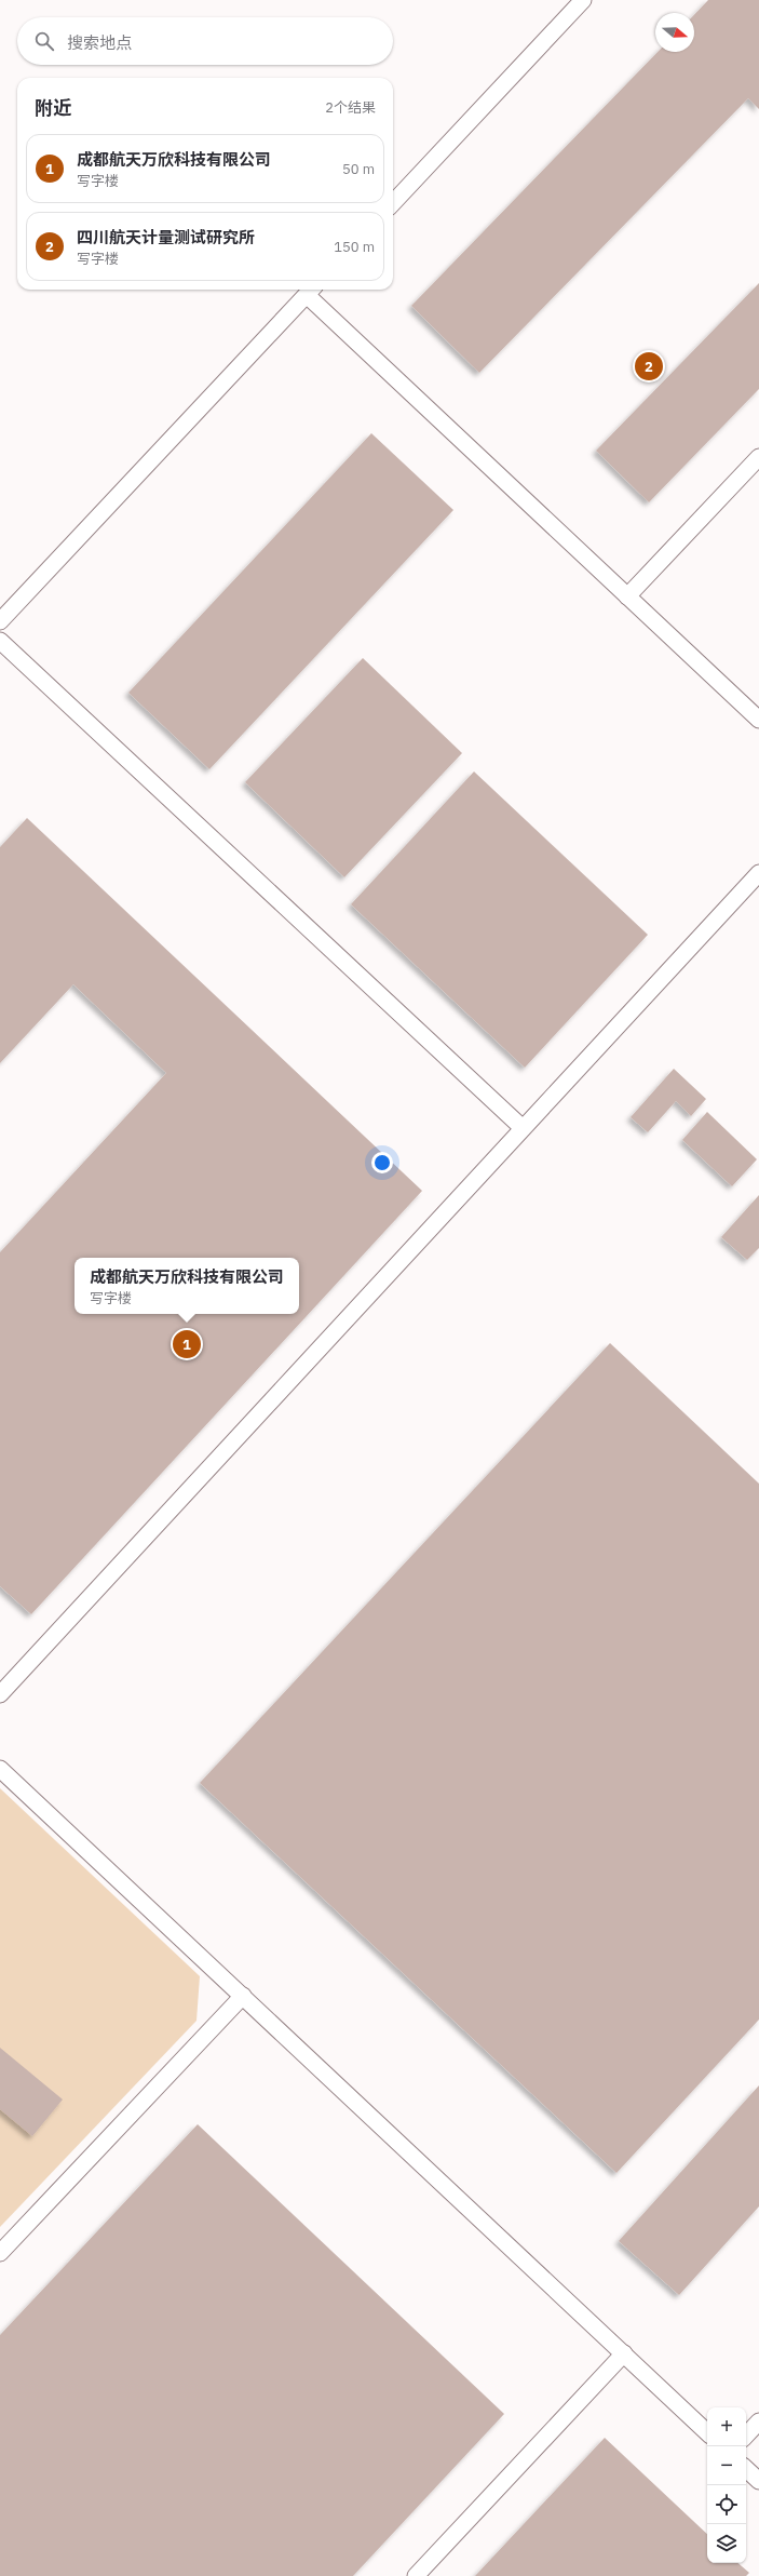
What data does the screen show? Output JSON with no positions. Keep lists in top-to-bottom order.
{
  "north": "right",
  "page": {
    "search": "搜索地点",
    "heading": ["附近", "2个结果"],
    "list": [
      {
        "mark": "1",
        "name": "成都航天万欣科技有限公司",
        "note": "写字楼",
        "value": "50 m"
      },
      {
        "mark": "2",
        "name": "四川航天计量测试研究所",
        "note": "写字楼",
        "value": "150 m"
      }
    ],
    "pins": ["2", "1"],
    "popup": ["成都航天万欣科技有限公司", "写字楼"],
    "map_buttons": ["+", "−"]
  }
}
